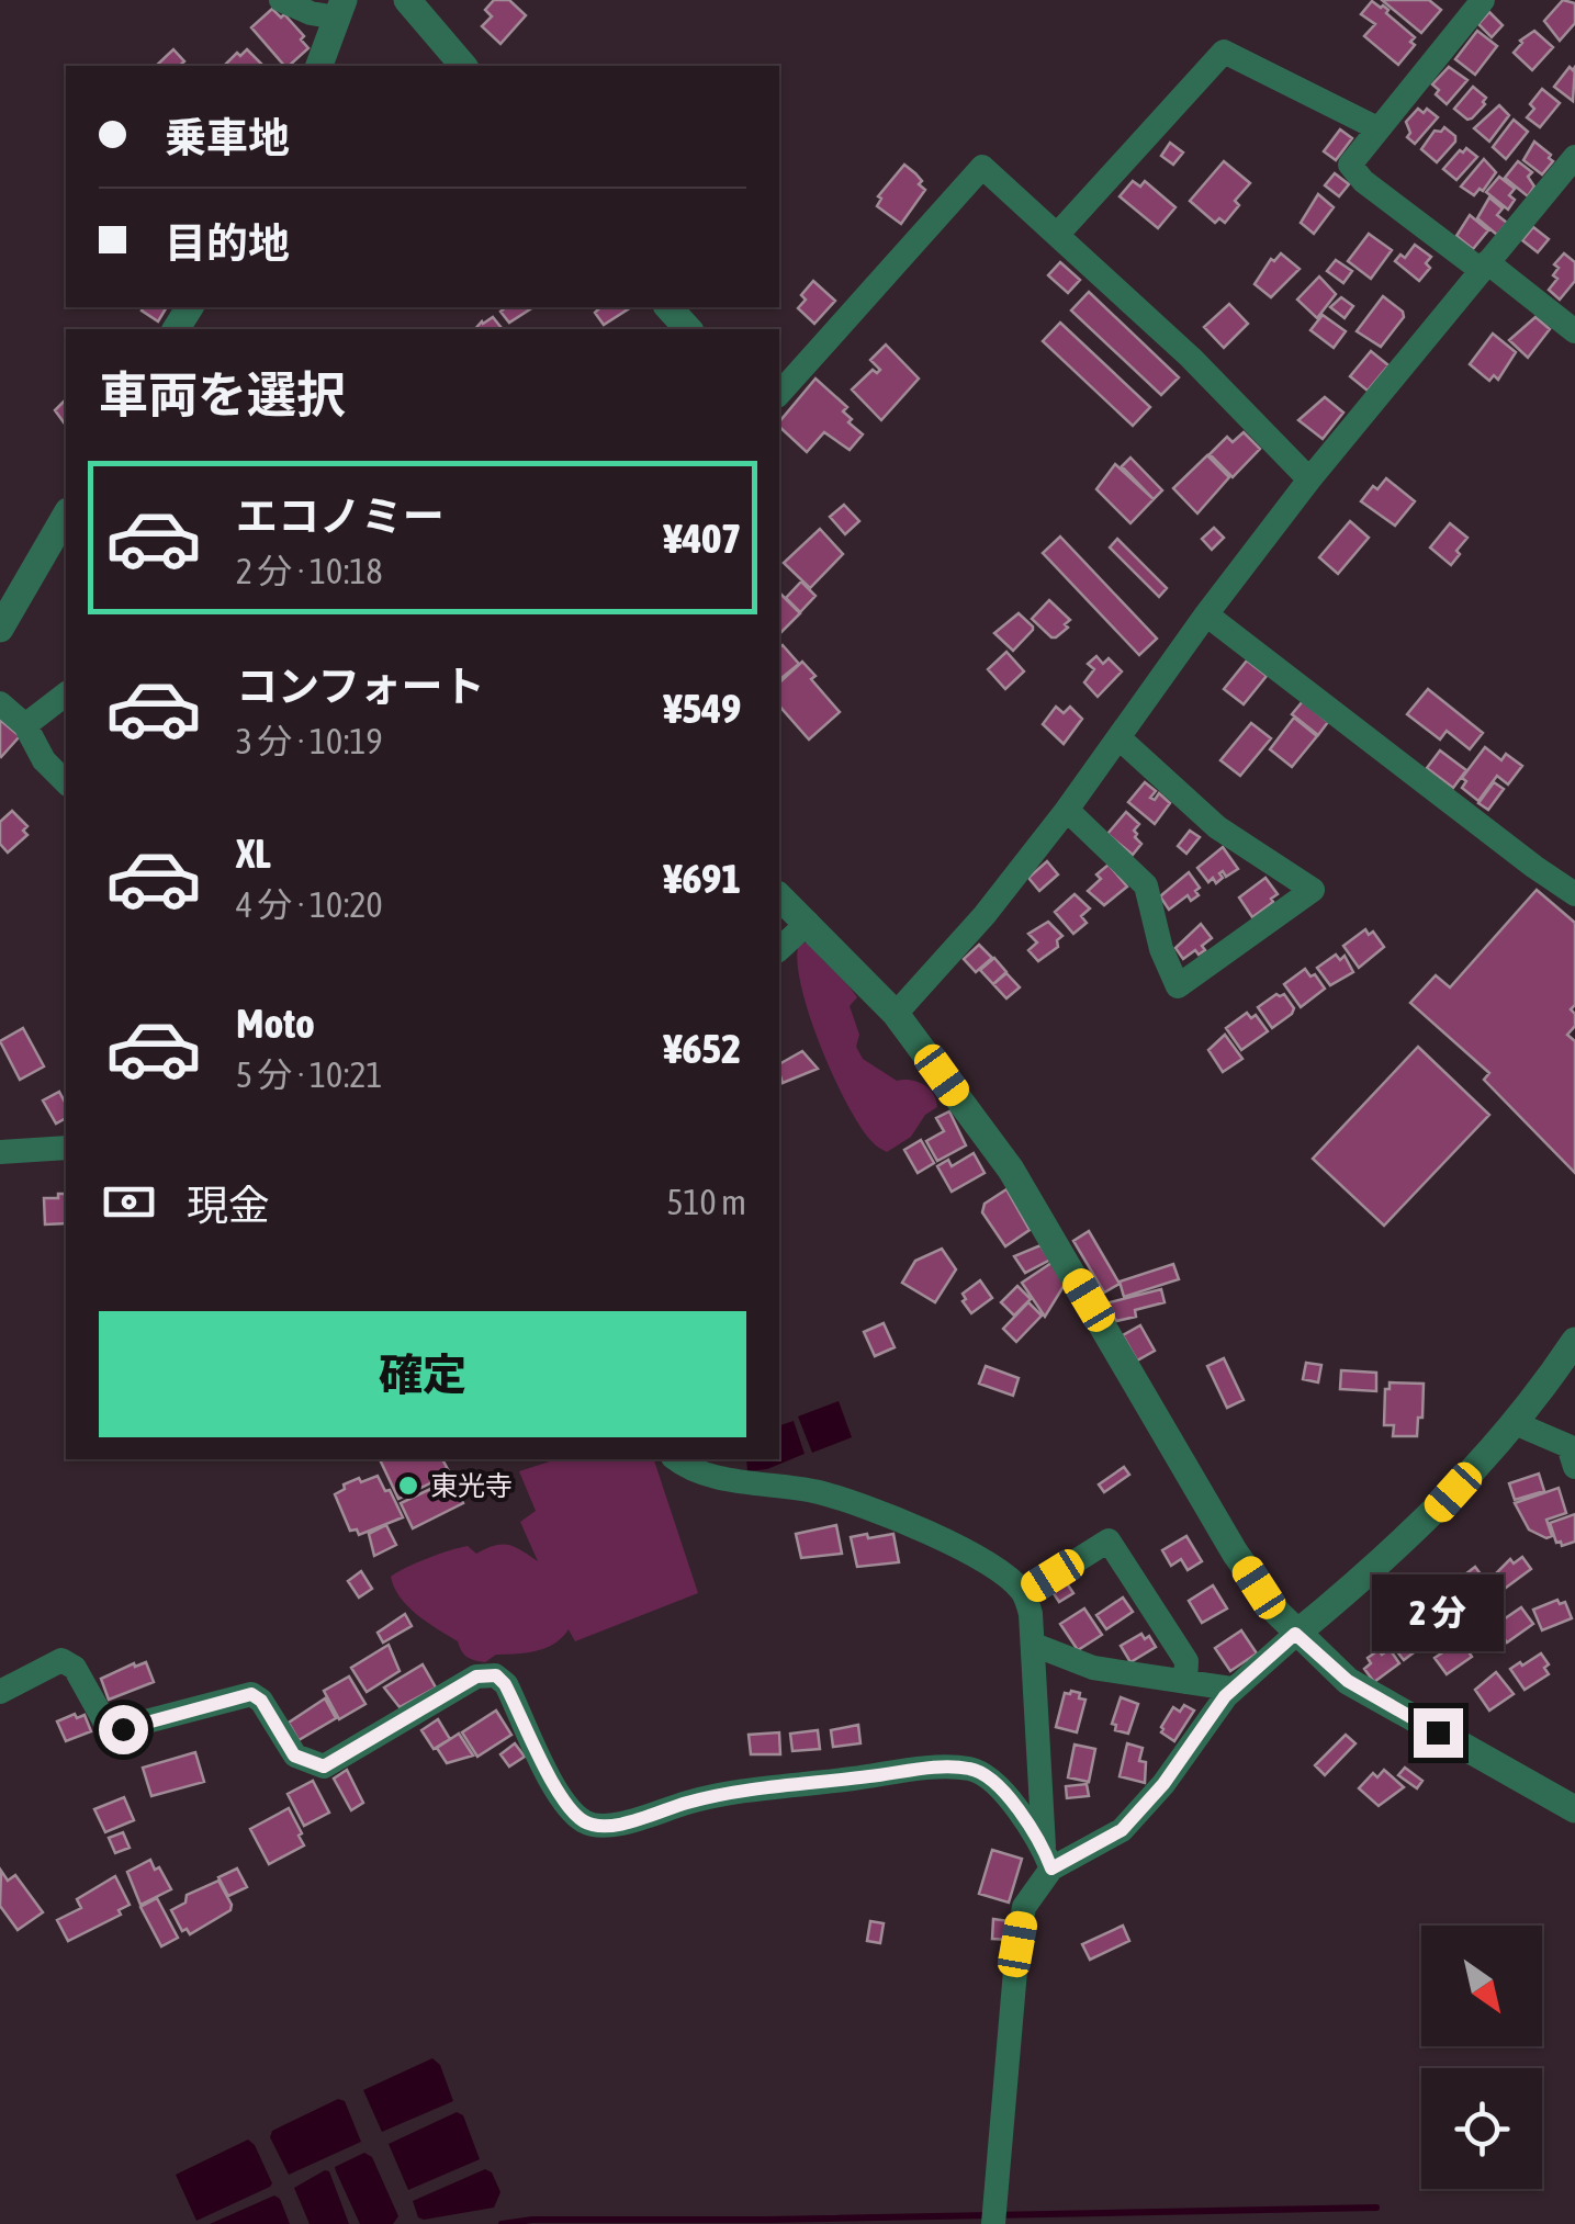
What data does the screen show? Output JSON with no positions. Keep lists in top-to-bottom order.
{
  "places": ["東光寺"],
  "north": "bottom right",
  "page": {
    "banner": ["乗車地", "目的地"],
    "heading": "車両を選択",
    "list": [
      {
        "name": "エコノミー",
        "note": "2 分 · 10:18",
        "value": "¥407"
      },
      {
        "name": "コンフォート",
        "note": "3 分 · 10:19",
        "value": "¥549"
      },
      {
        "name": "XL",
        "note": "4 分 · 10:20",
        "value": "¥691"
      },
      {
        "name": "Moto",
        "note": "5 分 · 10:21",
        "value": "¥652"
      }
    ],
    "pay": ["現金", "510 m"],
    "buttons": "確定",
    "bubble": "2 分"
  }
}
